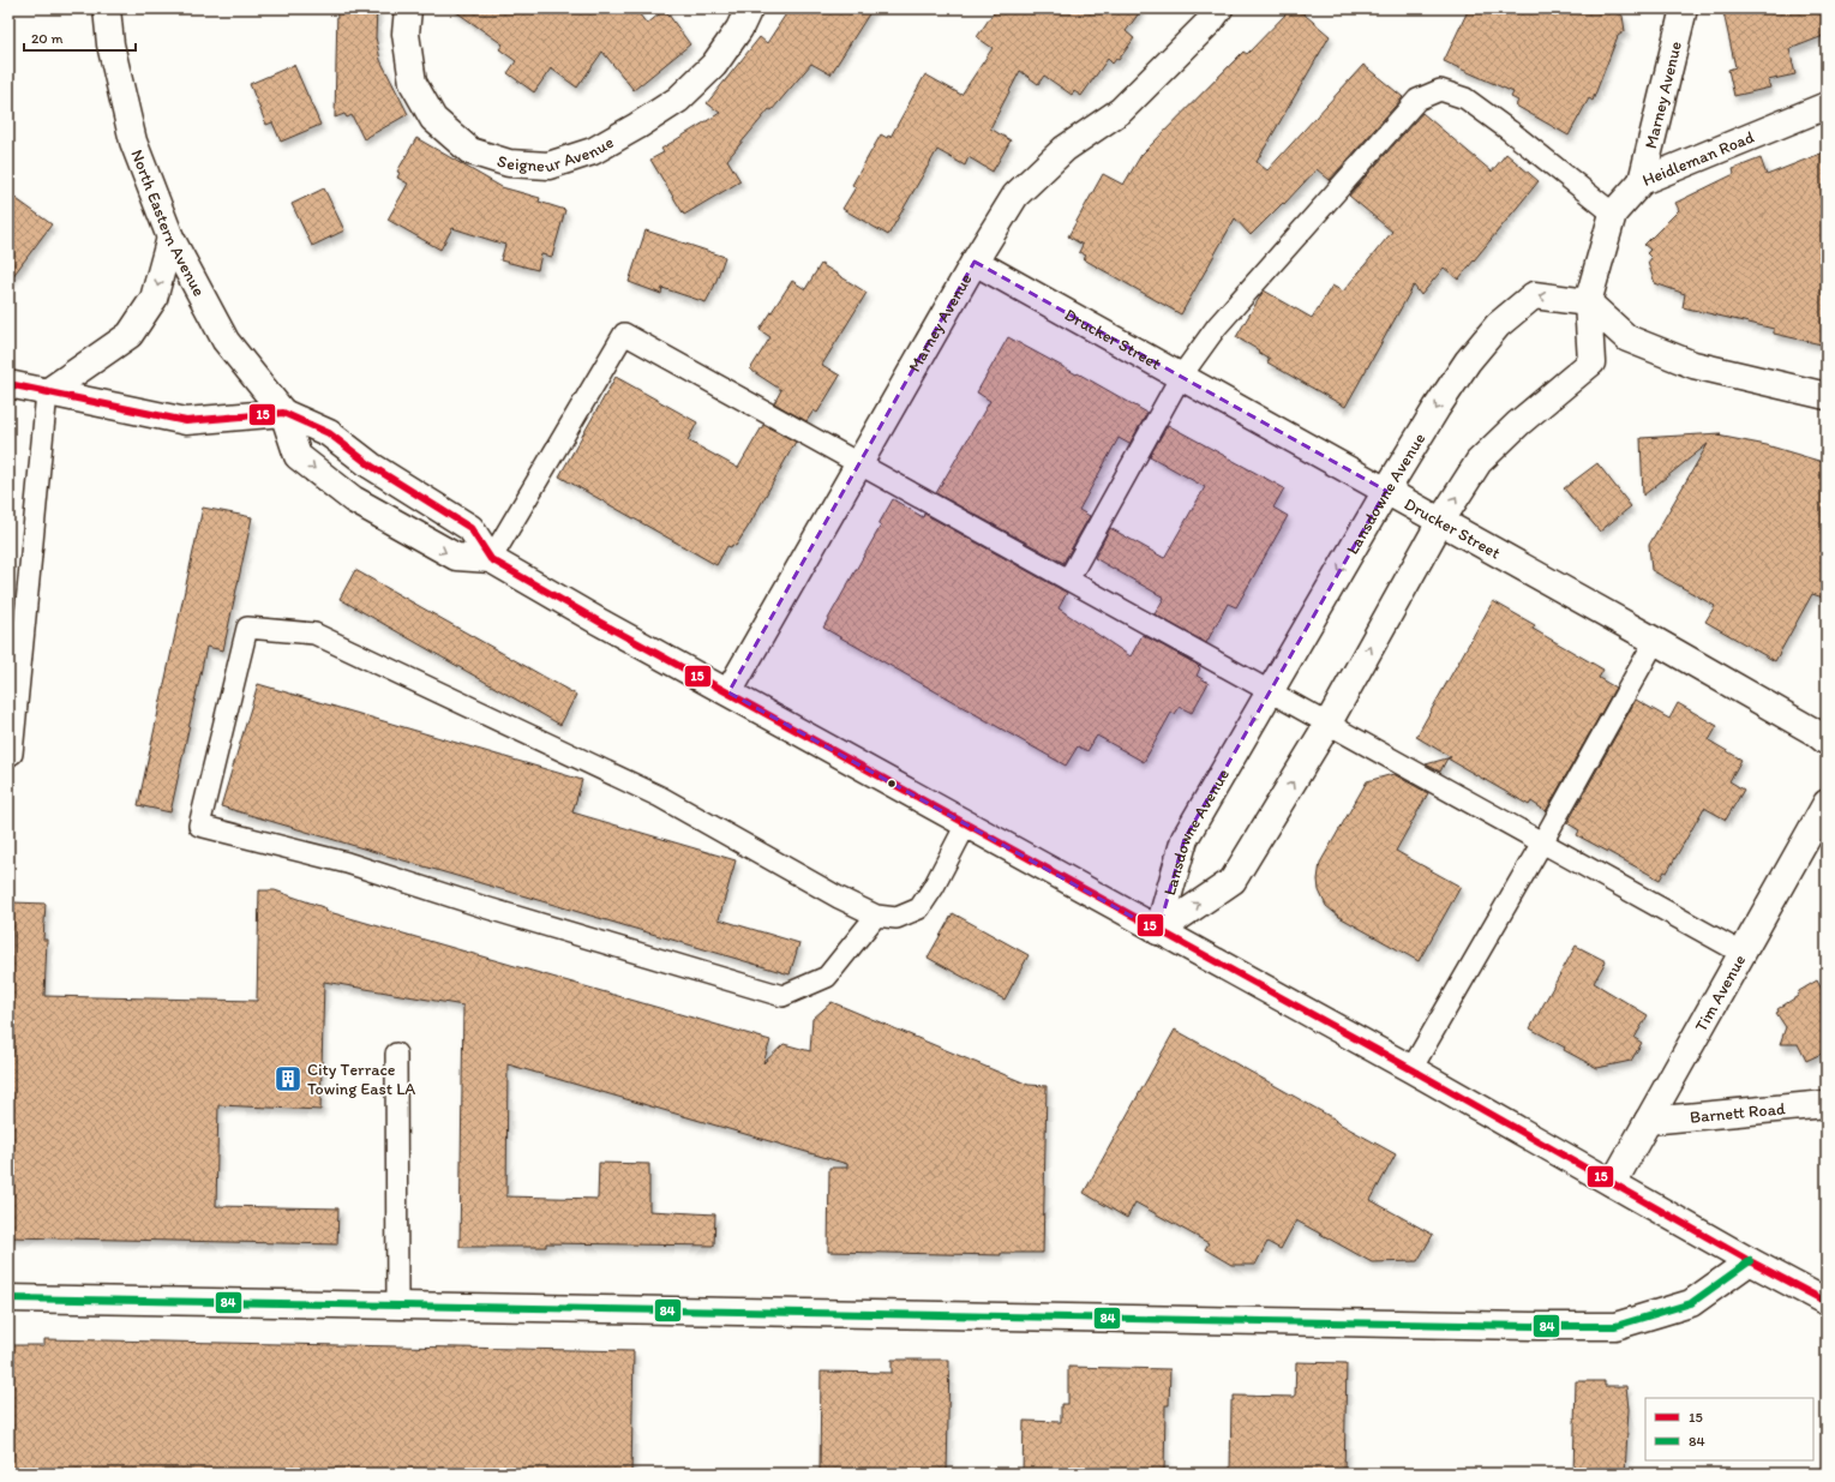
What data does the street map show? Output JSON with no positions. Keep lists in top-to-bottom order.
{
  "streets": {
    "street": [
      "Marney Avenue",
      "Seigneur Avenue",
      "Heidleman Road",
      "North Eastern Avenue",
      "Drucker Street",
      "Lansdowne Avenue",
      "Tim Avenue",
      "Barnett Road"
    ]
  },
  "crossings": [
    ["Marney Avenue", "Heidleman Road"],
    ["Marney Avenue", "North Eastern Avenue"],
    ["Marney Avenue", "Drucker Street"],
    ["Heidleman Road", "Lansdowne Avenue"],
    ["North Eastern Avenue", "Lansdowne Avenue"],
    ["North Eastern Avenue", "Tim Avenue"],
    ["Drucker Street", "Lansdowne Avenue"],
    ["Tim Avenue", "Barnett Road"]
  ],
  "places": {
    "building": ["City Terrace Towing East LA"]
  },
  "lines": ["transit line 15", "transit line 84"],
  "legend": ["15", "84"],
  "scale_bar": "20 m"
}
